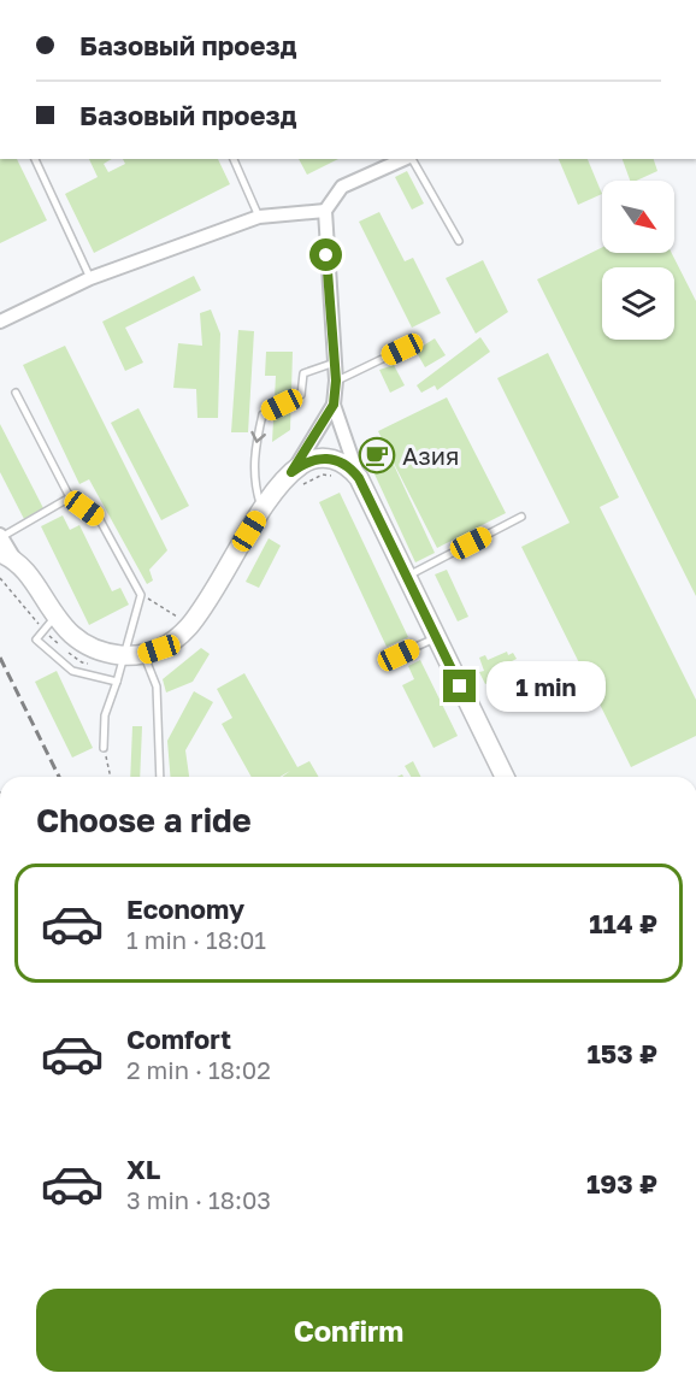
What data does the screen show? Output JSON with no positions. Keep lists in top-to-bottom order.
{
  "places": {
    "cafe": ["Азия"]
  },
  "north": "bottom right",
  "page": {
    "banner": ["Базовый проезд", "Базовый проезд"],
    "bubble": "1 min",
    "heading": "Choose a ride",
    "list": [
      {
        "name": "Economy",
        "note": "1 min · 18:01",
        "value": "114 ₽"
      },
      {
        "name": "Comfort",
        "note": "2 min · 18:02",
        "value": "153 ₽"
      },
      {
        "name": "XL",
        "note": "3 min · 18:03",
        "value": "193 ₽"
      }
    ],
    "buttons": "Confirm"
  }
}
